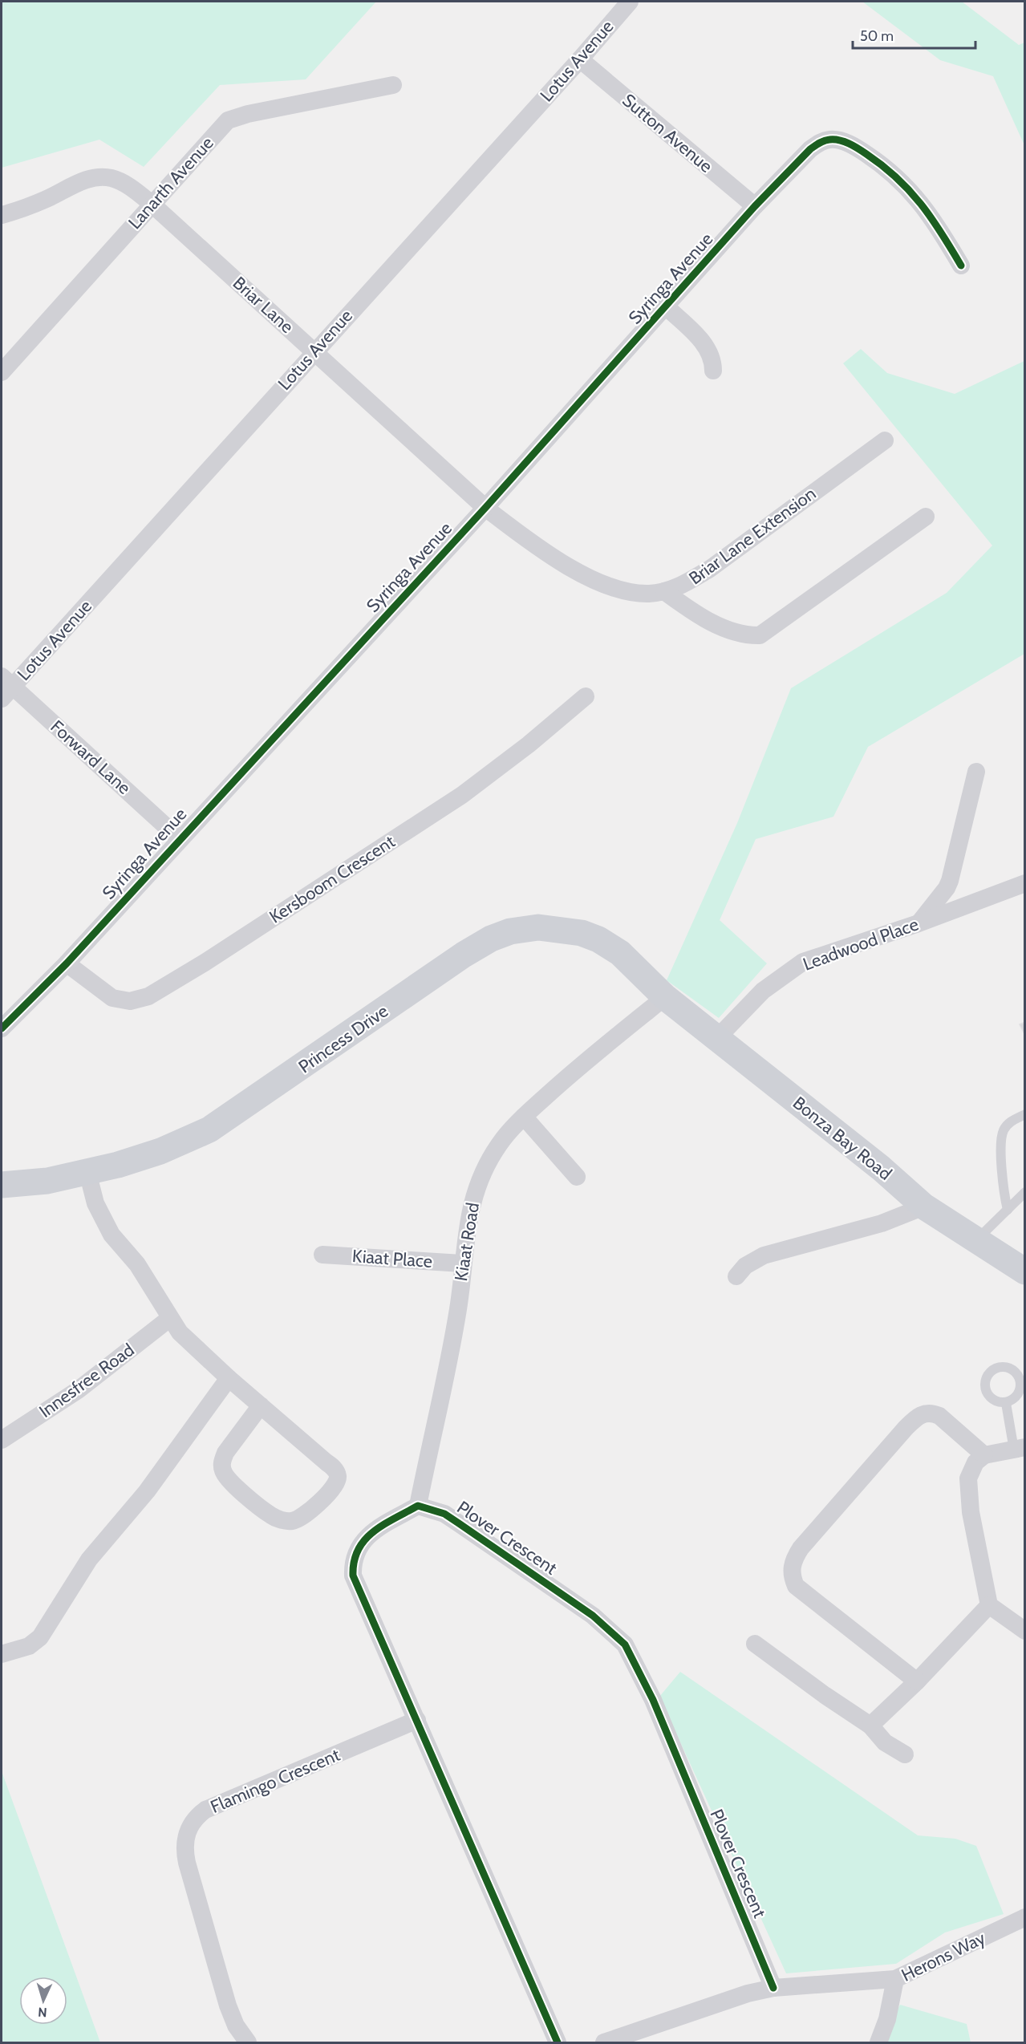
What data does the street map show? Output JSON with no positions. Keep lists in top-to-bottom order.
{
  "streets": {
    "street": [
      "Lotus Avenue",
      "Sutton Avenue",
      "Lanarth Avenue",
      "Syringa Avenue",
      "Briar Lane",
      "Briar Lane Extension",
      "Forward Lane",
      "Kersboom Crescent",
      "Leadwood Place",
      "Princess Drive",
      "Bonza Bay Road",
      "Kiaat Road",
      "Kiaat Place",
      "Innesfree Road",
      "Plover Crescent",
      "Flamingo Crescent",
      "Herons Way"
    ]
  },
  "crossings": [
    ["Lotus Avenue", "Sutton Avenue"],
    ["Lotus Avenue", "Briar Lane"],
    ["Lotus Avenue", "Forward Lane"],
    ["Sutton Avenue", "Syringa Avenue"],
    ["Lanarth Avenue", "Briar Lane"],
    ["Syringa Avenue", "Briar Lane"],
    ["Syringa Avenue", "Briar Lane Extension"],
    ["Syringa Avenue", "Forward Lane"],
    ["Syringa Avenue", "Kersboom Crescent"],
    ["Briar Lane", "Briar Lane Extension"],
    ["Leadwood Place", "Bonza Bay Road"],
    ["Princess Drive", "Bonza Bay Road"],
    ["Princess Drive", "Kiaat Road"],
    ["Bonza Bay Road", "Kiaat Road"],
    ["Kiaat Road", "Kiaat Place"],
    ["Kiaat Road", "Plover Crescent"]
  ],
  "scale_bar": "50 m",
  "north": "bottom"
}
